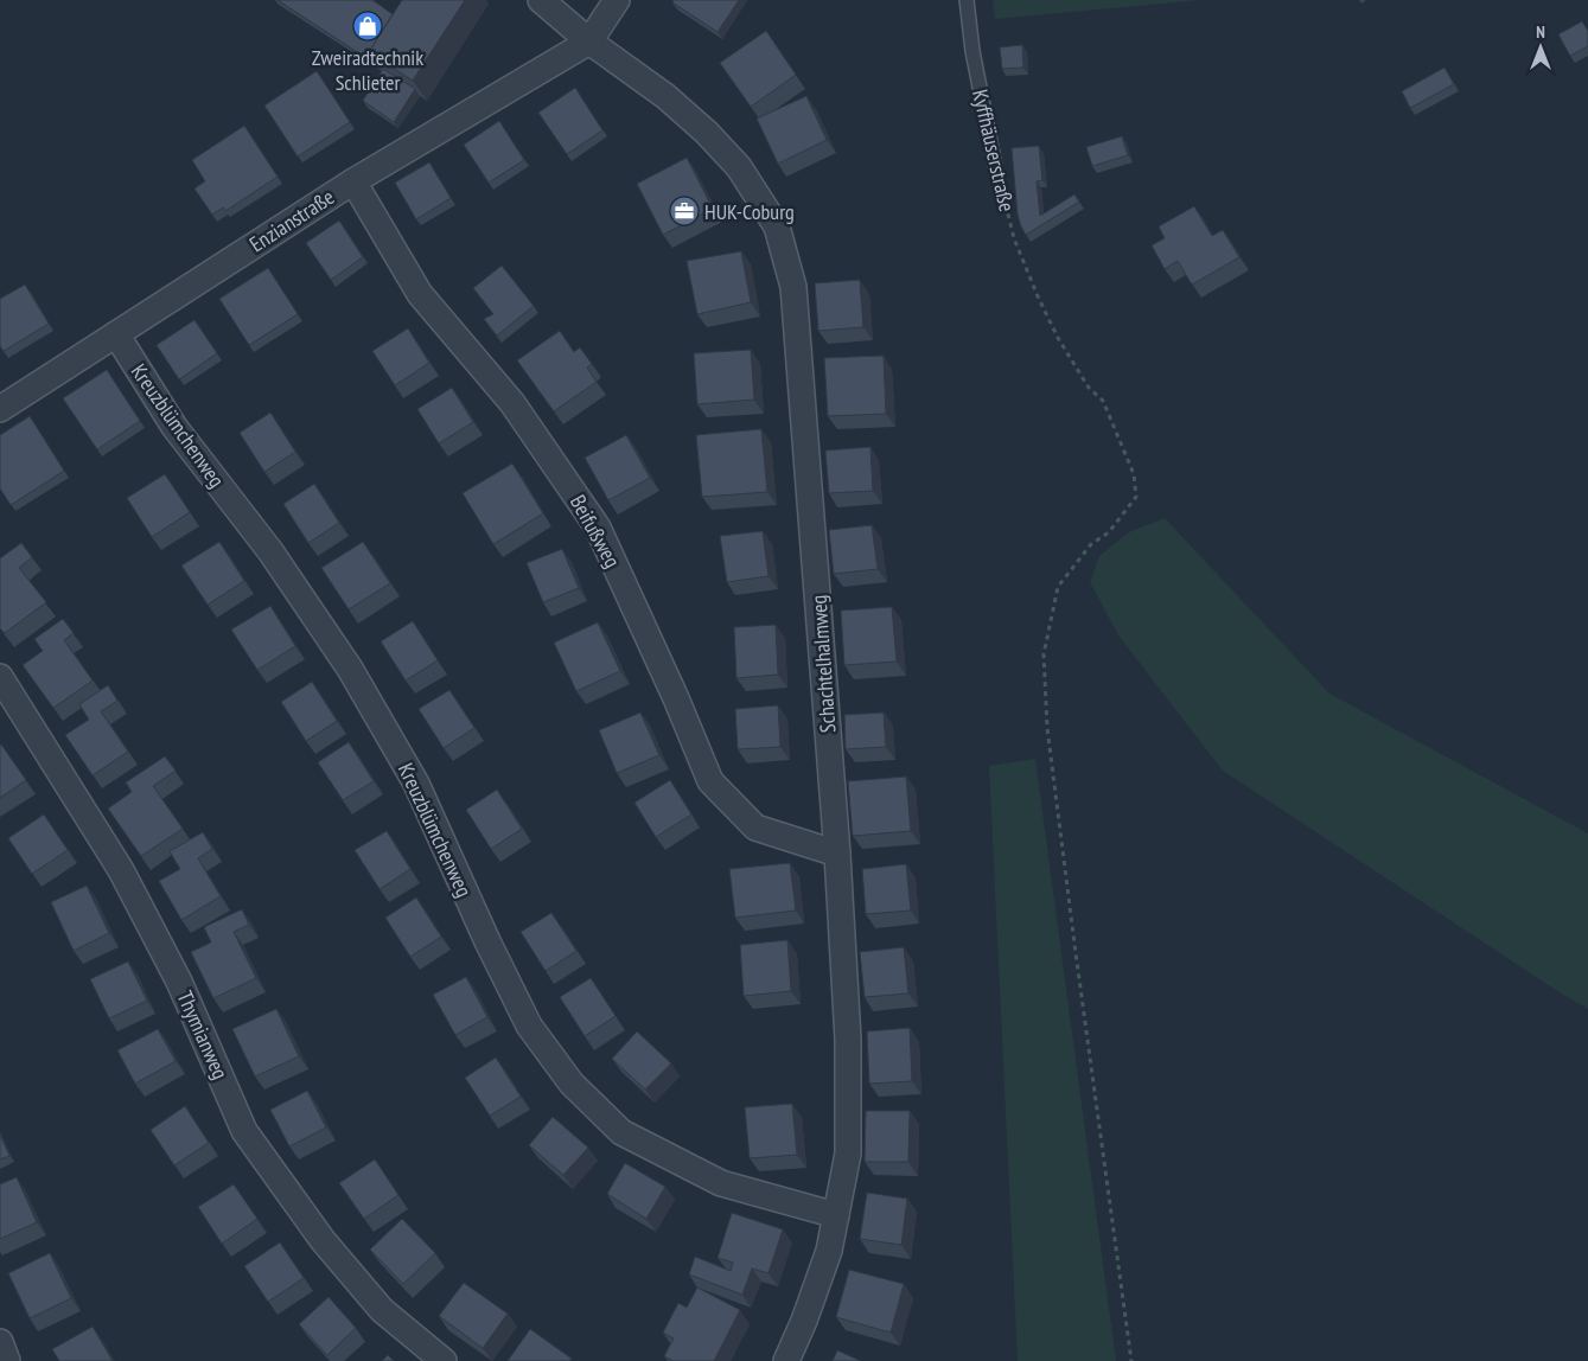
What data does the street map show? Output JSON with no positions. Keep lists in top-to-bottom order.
{
  "streets": {
    "street": [
      "Enzianstraße",
      "Kreuzblümchenweg",
      "Beifußweg",
      "Schachtelhalmweg",
      "Thymianweg"
    ],
    "lane": ["Kyffhäuserstraße"]
  },
  "crossings": [
    ["Enzianstraße", "Kreuzblümchenweg"],
    ["Enzianstraße", "Beifußweg"],
    ["Enzianstraße", "Schachtelhalmweg"],
    ["Kreuzblümchenweg", "Schachtelhalmweg"],
    ["Beifußweg", "Schachtelhalmweg"]
  ],
  "places": {
    "shop": ["Zweiradtechnik Schlieter"],
    "office": ["HUK-Coburg"]
  },
  "north": "top"
}
